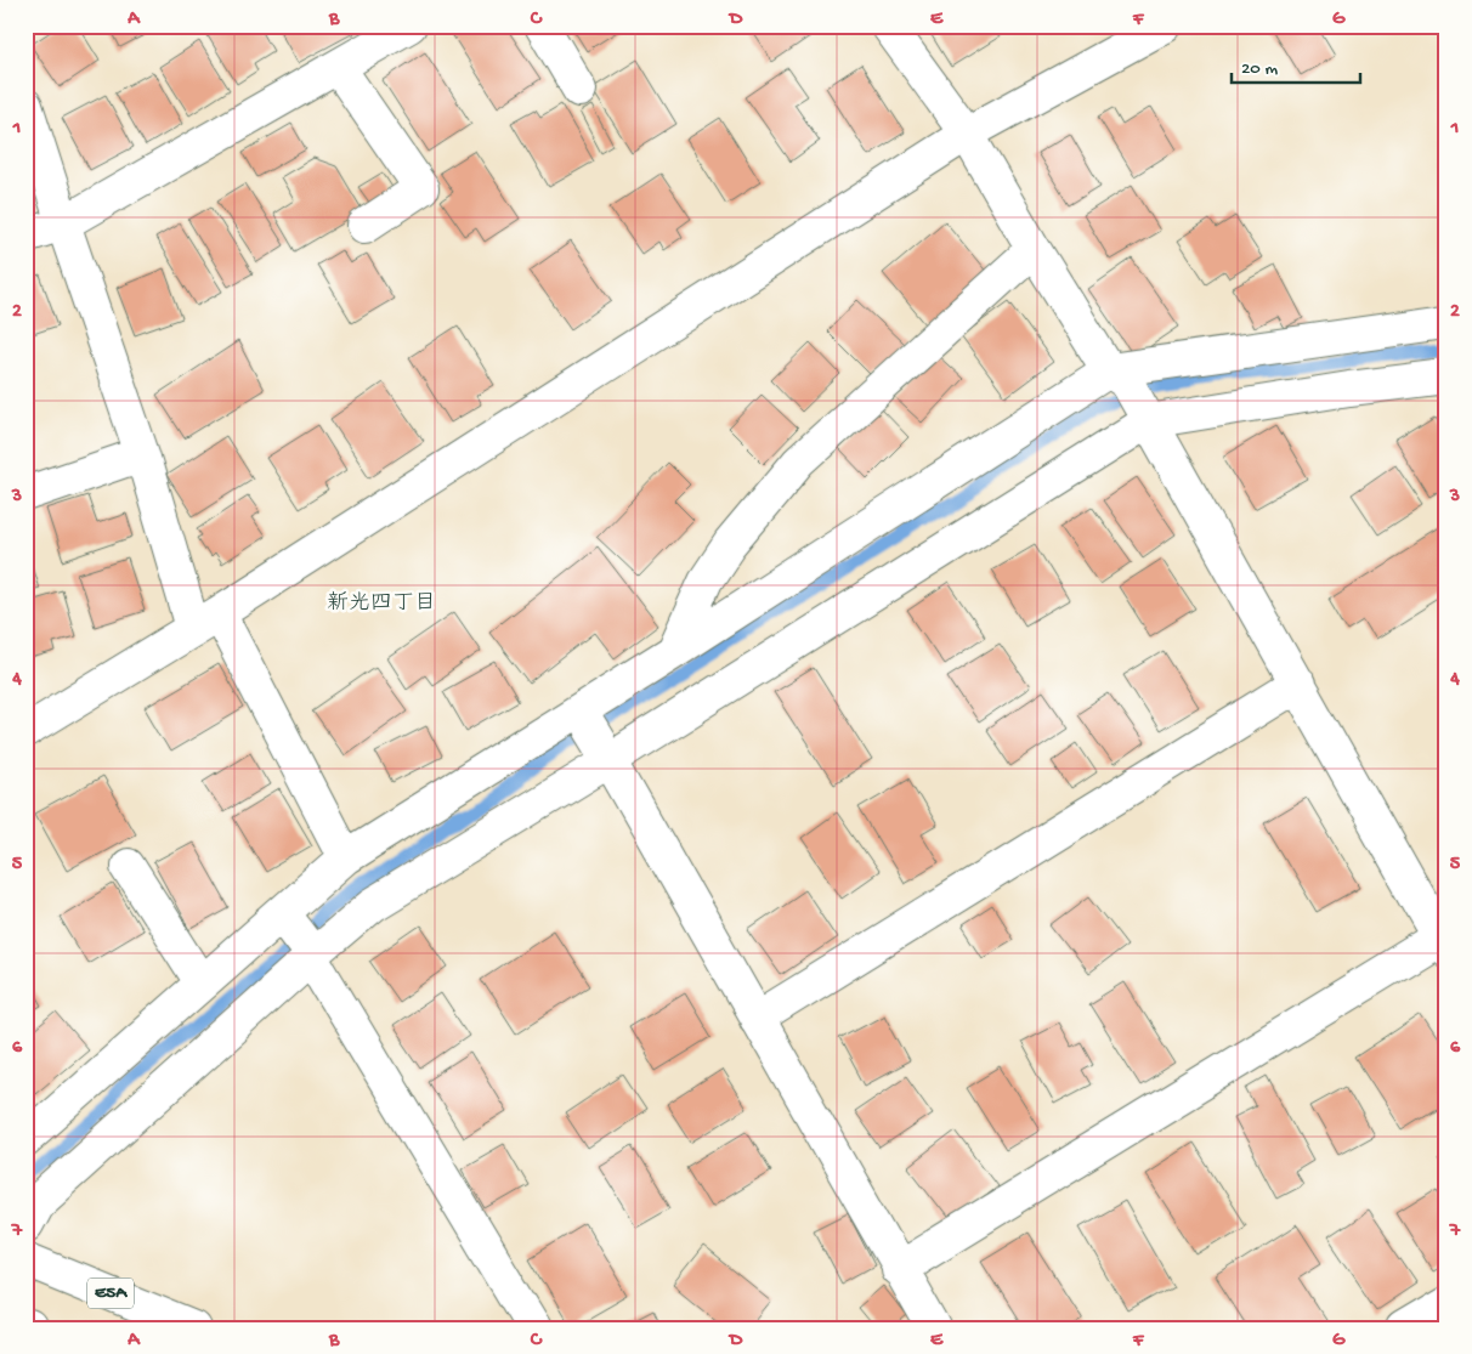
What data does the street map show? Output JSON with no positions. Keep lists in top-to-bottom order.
{
  "streets": {
    "main road": ["E5A"]
  },
  "districts": ["新光四丁目"],
  "scale_bar": "20 m",
  "grid": {
    "columns": [
      "A",
      "B",
      "C",
      "D",
      "E",
      "F",
      "G"
    ],
    "rows": [
      "1",
      "2",
      "3",
      "4",
      "5",
      "6",
      "7"
    ]
  }
}
